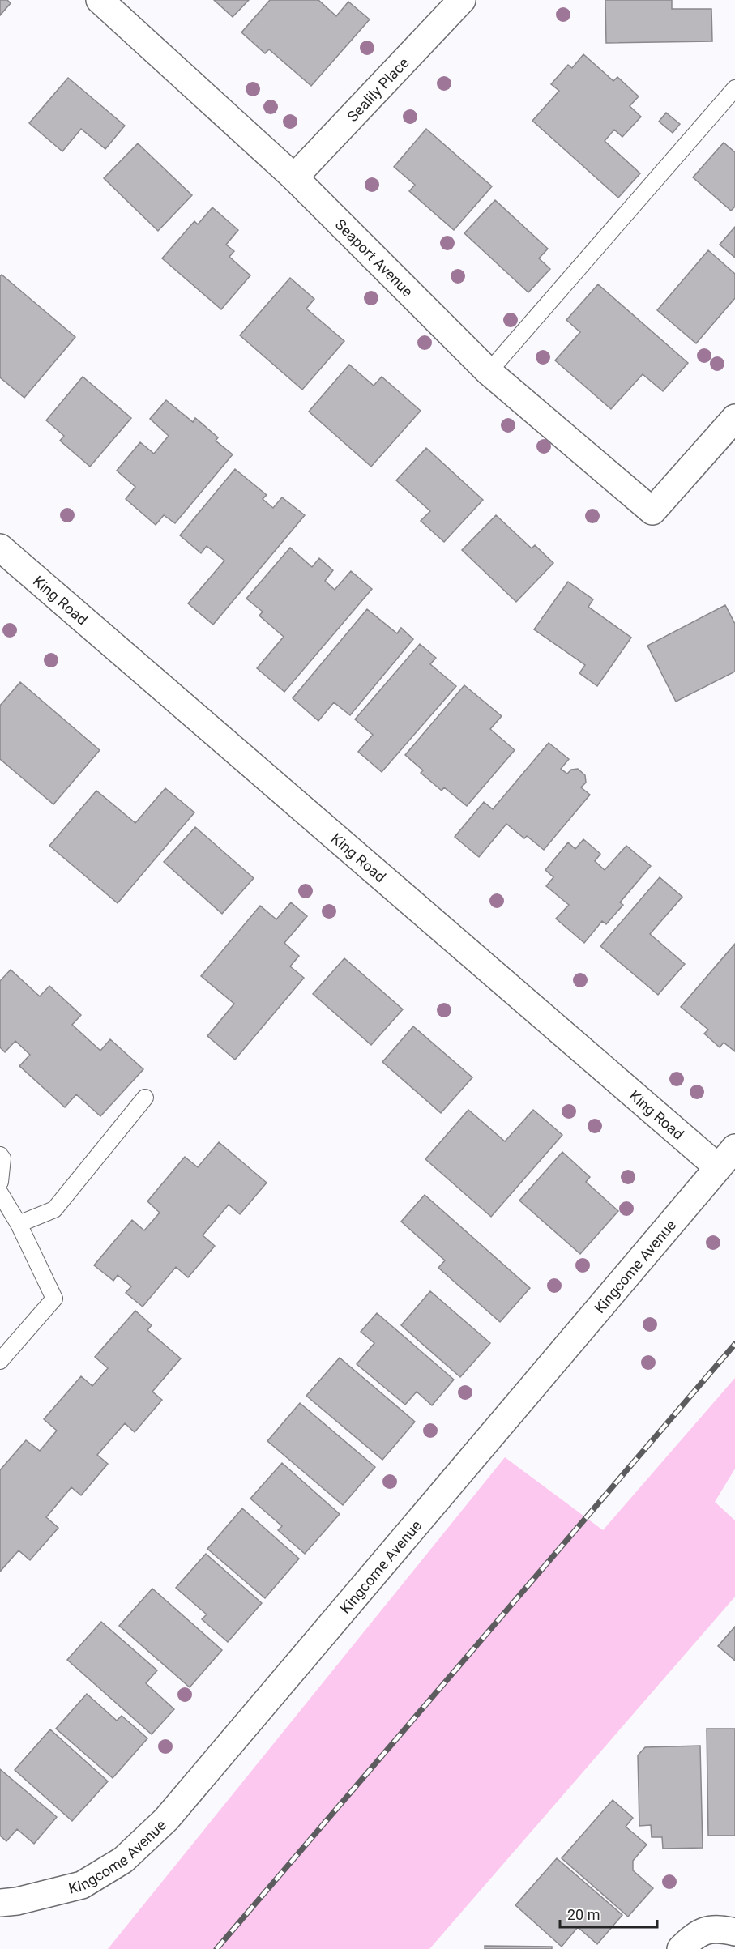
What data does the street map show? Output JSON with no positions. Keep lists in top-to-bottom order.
{
  "streets": {
    "street": [
      "Sealily Place",
      "Seaport Avenue",
      "King Road",
      "Kingcome Avenue"
    ]
  },
  "crossings": [
    ["Sealily Place", "Seaport Avenue"],
    ["King Road", "Kingcome Avenue"]
  ],
  "scale_bar": "20 m"
}
